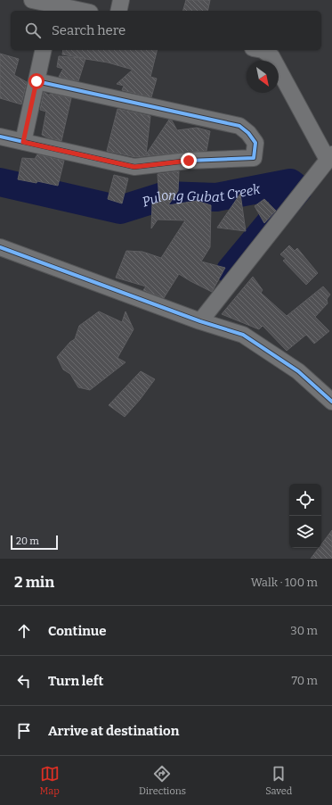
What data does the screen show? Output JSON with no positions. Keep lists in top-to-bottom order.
{
  "water": ["Pulong Gubat Creek"],
  "scale_bar": "20 m",
  "north": "bottom right",
  "page": {
    "search": "Search here",
    "scale": "20 m",
    "heading": ["2 min", "Walk · 100 m"],
    "list": [
      ["Continue", "30 m"],
      ["Turn left", "70 m"],
      "Arrive at destination"
    ],
    "nav": ["Map", "Directions", "Saved"]
  }
}
